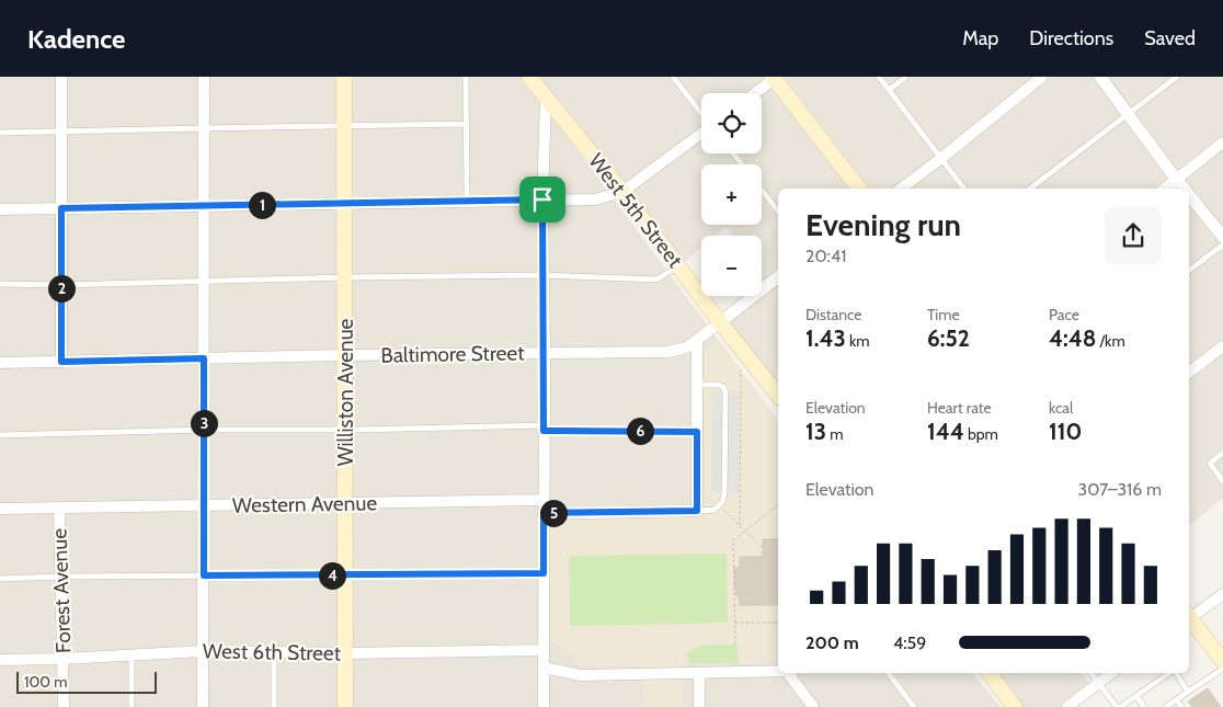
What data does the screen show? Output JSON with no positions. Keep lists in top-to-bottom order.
{
  "streets": {
    "main road": ["West 5th Street", "Williston Avenue"],
    "street": [
      "Baltimore Street",
      "Western Avenue",
      "Forest Avenue",
      "West 6th Street"
    ]
  },
  "crossings": [
    ["West 5th Street", "Baltimore Street"],
    ["Baltimore Street", "Williston Avenue"],
    ["Williston Avenue", "Western Avenue"],
    ["Williston Avenue", "West 6th Street"],
    ["Western Avenue", "Forest Avenue"],
    ["Forest Avenue", "West 6th Street"]
  ],
  "scale_bar": "100 m",
  "page": {
    "header": "Kadence",
    "nav": ["Map", "Directions", "Saved"],
    "map_buttons": ["+", "−"],
    "heading": ["Evening run", "20:41"],
    "pins": [
      "1",
      "2",
      "3",
      "6",
      "5",
      "4"
    ],
    "stats": [
      ["Distance", "1.43 km"],
      ["Time", "6:52"],
      ["Pace", "4:48 /km"],
      ["Elevation", "13 m"],
      ["Heart rate", "144 bpm"],
      ["kcal", "110"]
    ],
    "chart": ["Elevation", "307–316 m"],
    "list": [
      {
        "name": "200 m",
        "note": "4:59"
      }
    ],
    "scale": "100 m"
  }
}
